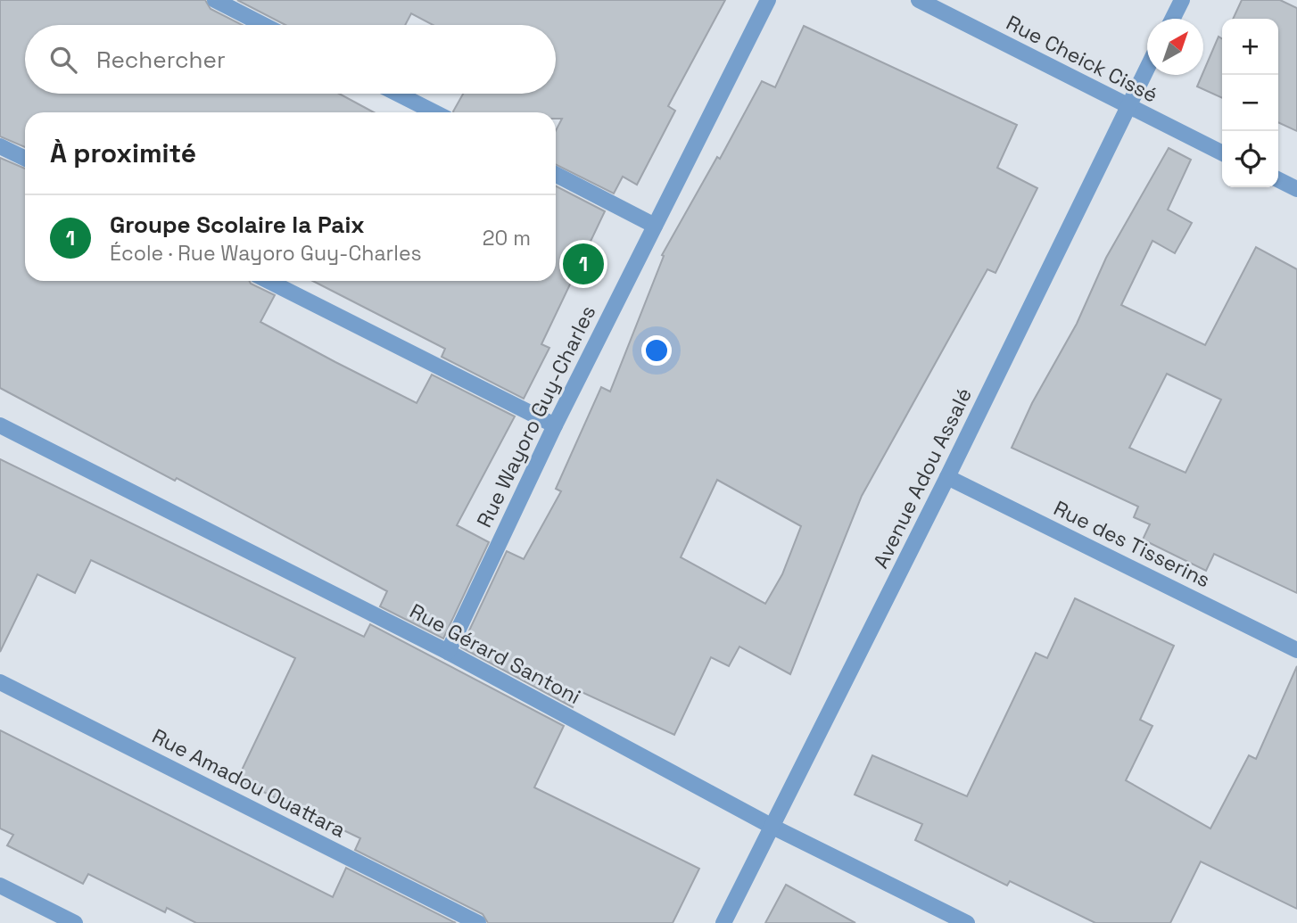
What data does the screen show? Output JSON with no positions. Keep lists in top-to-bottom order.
{
  "streets": {
    "street": [
      "Rue Cheick Cissé",
      "Rue Wayoro Guy-Charles",
      "Avenue Adou Assalé",
      "Rue des Tisserins",
      "Rue Gérard Santoni",
      "Rue Amadou Ouattara"
    ]
  },
  "crossings": [
    ["Rue Cheick Cissé", "Avenue Adou Assalé"],
    ["Rue Wayoro Guy-Charles", "Rue Gérard Santoni"],
    ["Avenue Adou Assalé", "Rue des Tisserins"],
    ["Avenue Adou Assalé", "Rue Gérard Santoni"]
  ],
  "north": "top right",
  "page": {
    "map_buttons": ["+", "−"],
    "search": "Rechercher",
    "heading": "À proximité",
    "list": [
      {
        "mark": "1",
        "name": "Groupe Scolaire la Paix",
        "note": "École · Rue Wayoro Guy-Charles",
        "value": "20 m"
      }
    ],
    "pins": "1"
  }
}
